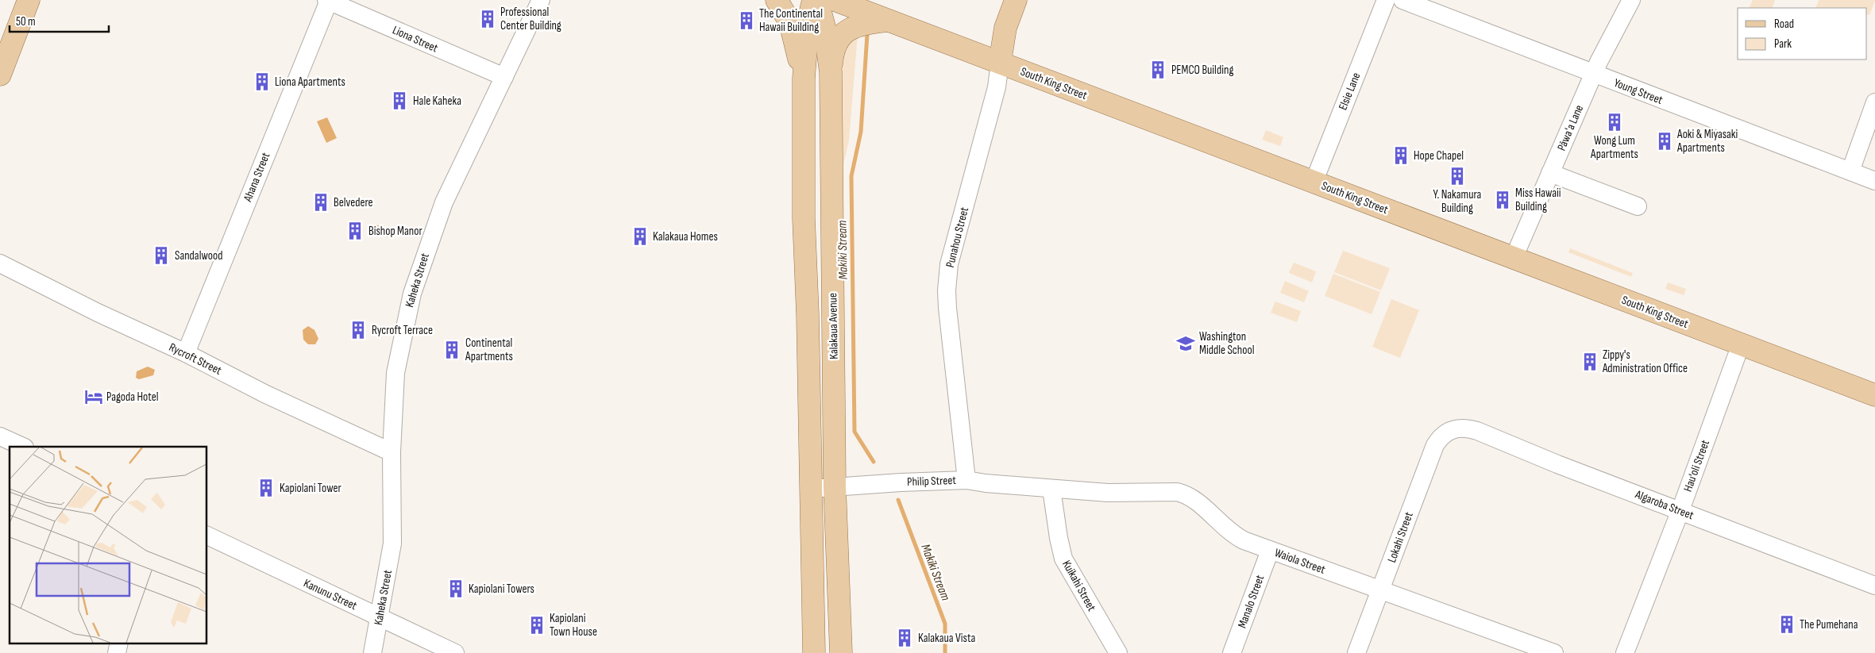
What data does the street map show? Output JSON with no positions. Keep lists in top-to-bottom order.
{
  "streets": {
    "main road": ["South King Street", "Punahou Street", "Kalakaua Avenue"],
    "street": [
      "Liona Street",
      "Elsie Lane",
      "Young Street",
      "Pāwaʻa Lane",
      "Ahana Street",
      "Kaheka Street",
      "Rycroft Street",
      "Hau'oli Street",
      "Philip Street",
      "Algaroba Street",
      "Lokahi Street",
      "Waiola Street",
      "Kuikahi Street",
      "Kanunu Street",
      "Manalo Street"
    ]
  },
  "crossings": [
    ["Liona Street", "Ahana Street"],
    ["Liona Street", "Kaheka Street"],
    ["South King Street", "Elsie Lane"],
    ["South King Street", "Pāwaʻa Lane"],
    ["South King Street", "Punahou Street"],
    ["South King Street", "Hau'oli Street"],
    ["Young Street", "Pāwaʻa Lane"],
    ["Ahana Street", "Rycroft Street"],
    ["Punahou Street", "Philip Street"],
    ["Kaheka Street", "Rycroft Street"],
    ["Kaheka Street", "Kanunu Street"],
    ["Kalakaua Avenue", "Philip Street"],
    ["Hau'oli Street", "Algaroba Street"],
    ["Philip Street", "Waiola Street"],
    ["Philip Street", "Kuikahi Street"],
    ["Algaroba Street", "Lokahi Street"],
    ["Lokahi Street", "Waiola Street"],
    ["Waiola Street", "Kuikahi Street"],
    ["Waiola Street", "Manalo Street"]
  ],
  "water": ["Makiki Stream"],
  "places": {
    "building": [
      "Professional Center Building",
      "The Continental Hawaii Building",
      "PEMCO Building",
      "Liona Apartments",
      "Hale Kaheka",
      "Wong Lum Apartments",
      "Aoki & Miyasaki Apartments",
      "Hope Chapel",
      "Y. Nakamura Building",
      "Miss Hawaii Building",
      "Belvedere",
      "Bishop Manor",
      "Kalakaua Homes",
      "Sandalwood",
      "Rycroft Terrace",
      "Continental Apartments",
      "Zippy's Administration Office",
      "Kapiolani Tower",
      "Kapiolani Towers",
      "The Pumehana",
      "Kapiolani Town House",
      "Kalakaua Vista"
    ],
    "school or university": ["Washington Middle School"],
    "hotel": ["Pagoda Hotel"]
  },
  "legend": ["Road", "Park"],
  "scale_bar": "50 m"
}
